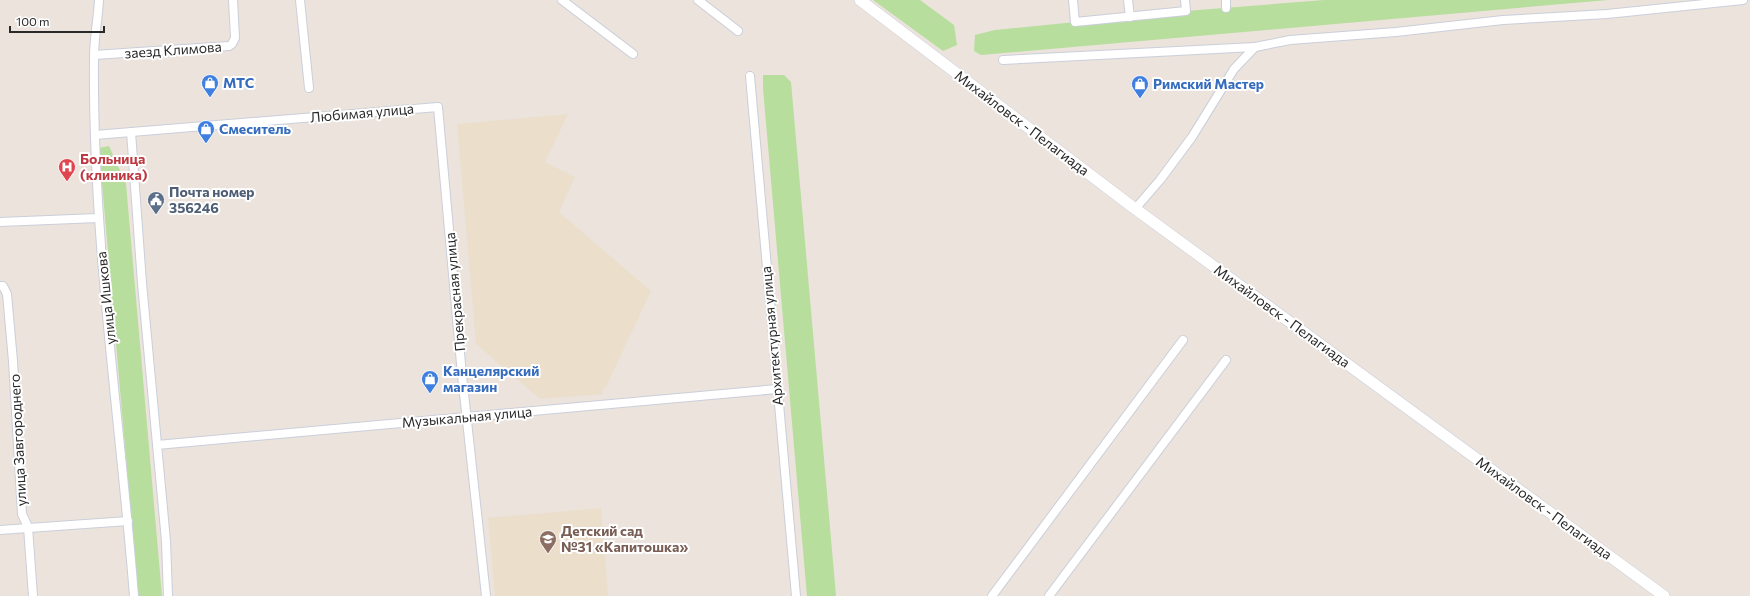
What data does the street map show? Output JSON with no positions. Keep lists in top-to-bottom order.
{
  "streets": {
    "street": [
      "заезд Климова",
      "Любимая улица",
      "Михайловск - Пелагиада",
      "Прекрасная улица",
      "улица Ишкова",
      "Архитектурная улица",
      "Музыкальная улица",
      "улица Завгороднего"
    ]
  },
  "crossings": [
    ["заезд Климова", "улица Ишкова"],
    ["Любимая улица", "Прекрасная улица"],
    ["Любимая улица", "улица Ишкова"],
    ["Прекрасная улица", "Музыкальная улица"],
    ["Архитектурная улица", "Музыкальная улица"]
  ],
  "places": {
    "shop": [
      "МТС",
      "Римский Мастер",
      "Смеситель",
      "Канцелярский магазин"
    ],
    "hospital": ["Больница (клиника)"],
    "public building": ["Почта номер 356246"],
    "school or university": ["Детский сад №31 «Капитошка»"]
  },
  "scale_bar": "100 m"
}
